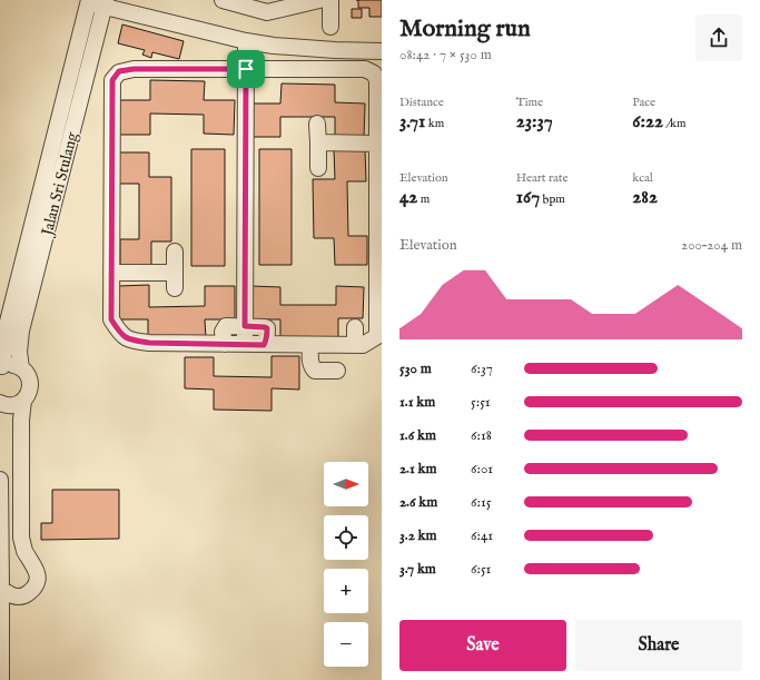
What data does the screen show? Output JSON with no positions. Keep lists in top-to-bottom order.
{
  "streets": {
    "street": ["Jalan Sri Stulang"]
  },
  "north": "right",
  "page": {
    "heading": ["Morning run", "08:42 · 7 × 530 m"],
    "stats": [
      ["Distance", "3.71 km"],
      ["Time", "23:37"],
      ["Pace", "6:22 /km"],
      ["Elevation", "42 m"],
      ["Heart rate", "167 bpm"],
      ["kcal", "282"]
    ],
    "chart": ["Elevation", "200–204 m"],
    "list": [
      {
        "name": "530 m",
        "note": "6:37"
      },
      {
        "name": "1.1 km",
        "note": "5:51"
      },
      {
        "name": "1.6 km",
        "note": "6:18"
      },
      {
        "name": "2.1 km",
        "note": "6:01"
      },
      {
        "name": "2.6 km",
        "note": "6:15"
      },
      {
        "name": "3.2 km",
        "note": "6:41"
      },
      {
        "name": "3.7 km",
        "note": "6:51"
      }
    ],
    "map_buttons": ["+", "−"],
    "buttons": ["Save", "Share"]
  }
}
